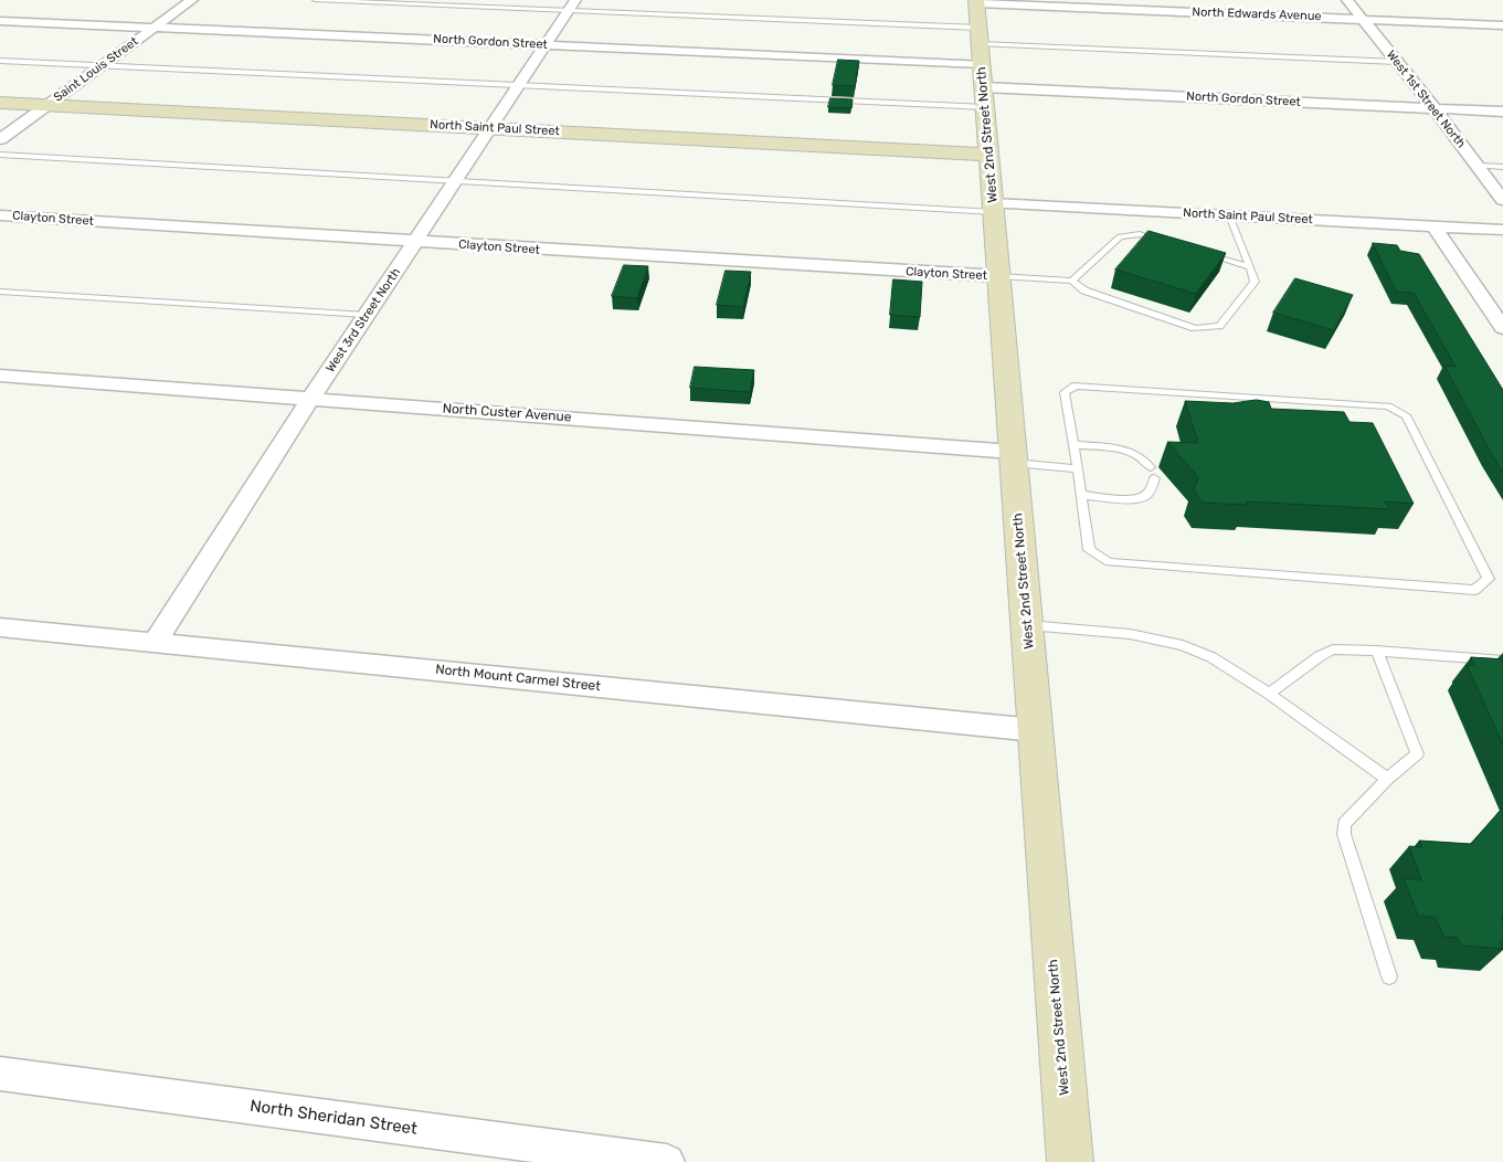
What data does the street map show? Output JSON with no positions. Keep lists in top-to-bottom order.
{
  "streets": {
    "street": [
      "North Edwards Avenue",
      "North Gordon Street",
      "Saint Louis Street",
      "West 1st Street North",
      "North Saint Paul Street",
      "West 2nd Street North",
      "Clayton Street",
      "West 3rd Street North",
      "North Custer Avenue",
      "North Mount Carmel Street",
      "North Sheridan Street"
    ]
  },
  "crossings": [
    ["North Edwards Avenue", "North Gordon Street"],
    ["North Edwards Avenue", "West 1st Street North"],
    ["North Edwards Avenue", "West 2nd Street North"],
    ["North Gordon Street", "Saint Louis Street"],
    ["North Gordon Street", "West 1st Street North"],
    ["North Gordon Street", "West 2nd Street North"],
    ["North Gordon Street", "West 3rd Street North"],
    ["Saint Louis Street", "North Saint Paul Street"],
    ["North Saint Paul Street", "West 2nd Street North"],
    ["North Saint Paul Street", "West 3rd Street North"],
    ["West 2nd Street North", "Clayton Street"],
    ["West 2nd Street North", "North Custer Avenue"],
    ["West 2nd Street North", "North Mount Carmel Street"],
    ["Clayton Street", "West 3rd Street North"],
    ["West 3rd Street North", "North Custer Avenue"],
    ["West 3rd Street North", "North Mount Carmel Street"]
  ]
}
